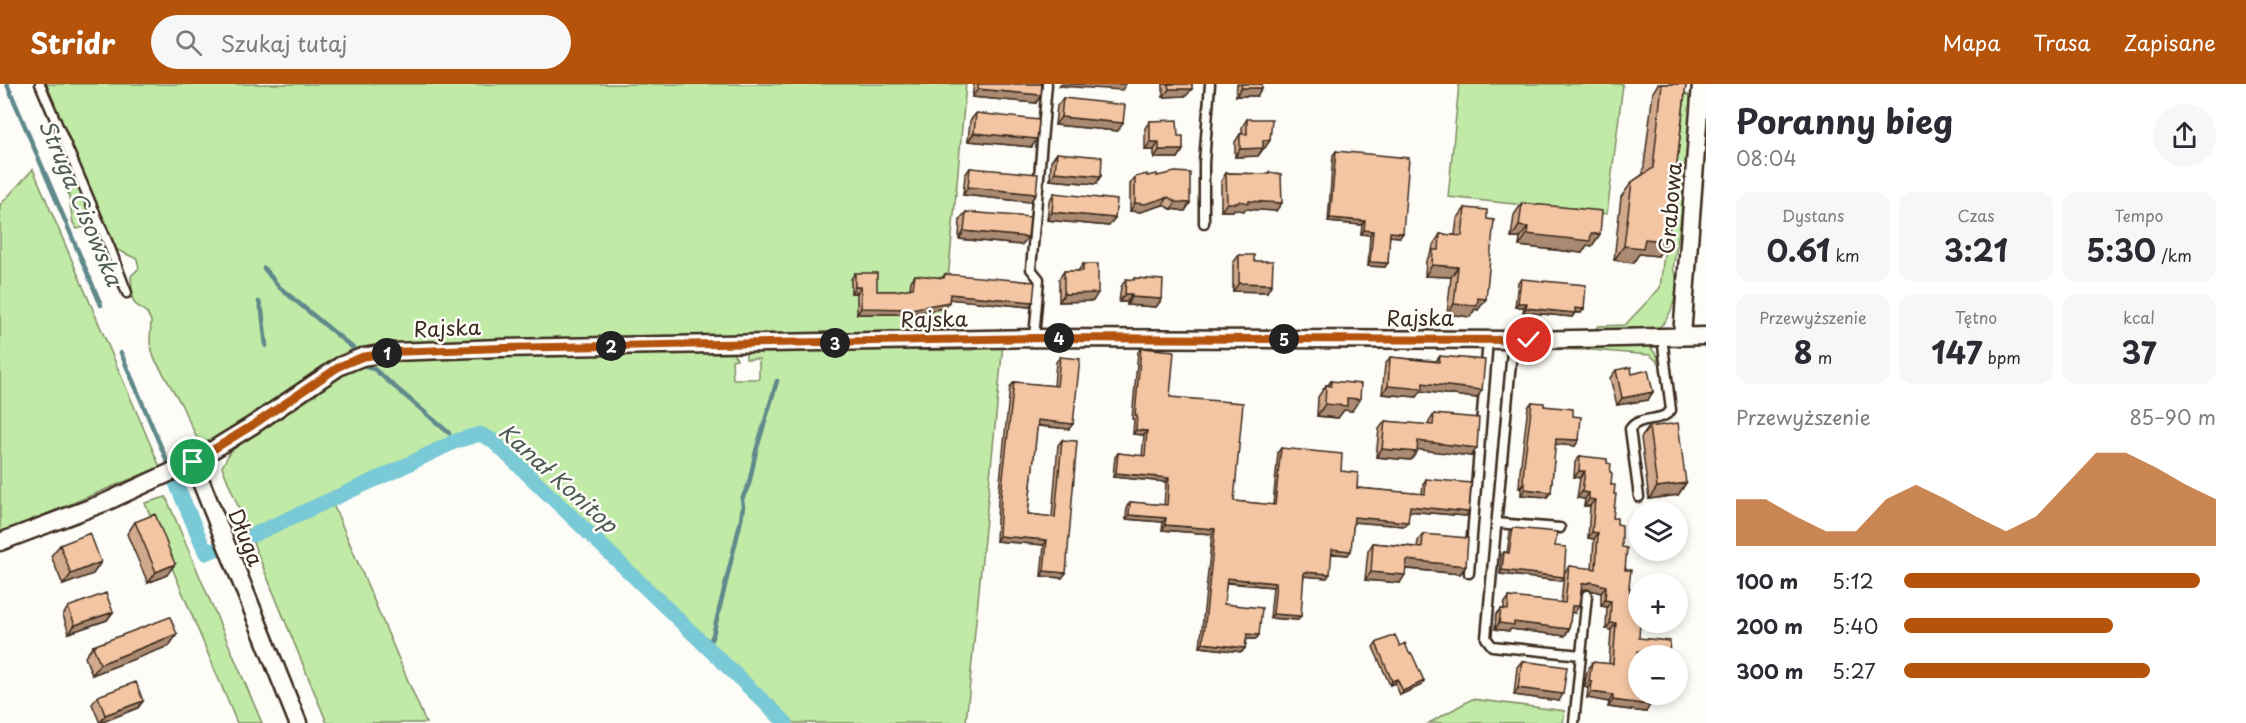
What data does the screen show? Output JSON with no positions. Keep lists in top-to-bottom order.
{
  "streets": {
    "street": ["Grabowa", "Rajska", "Długa"]
  },
  "crossings": [
    ["Grabowa", "Rajska"],
    ["Rajska", "Długa"]
  ],
  "water": ["Struga Cisowska", "Kanał Konitop"],
  "page": {
    "header": "Stridr",
    "search": "Szukaj tutaj",
    "nav": ["Mapa", "Trasa", "Zapisane"],
    "heading": ["Poranny bieg", "08:04"],
    "stats": [
      ["Dystans", "0.61 km"],
      ["Czas", "3:21"],
      ["Tempo", "5:30 /km"],
      ["Przewyższenie", "8 m"],
      ["Tętno", "147 bpm"],
      ["kcal", "37"]
    ],
    "pins": [
      "4",
      "5",
      "3",
      "2",
      "1"
    ],
    "chart": ["Przewyższenie", "85–90 m"],
    "map_buttons": ["+", "−"],
    "list": [
      {
        "name": "100 m",
        "note": "5:12"
      },
      {
        "name": "200 m",
        "note": "5:40"
      },
      {
        "name": "300 m",
        "note": "5:27"
      }
    ]
  }
}
